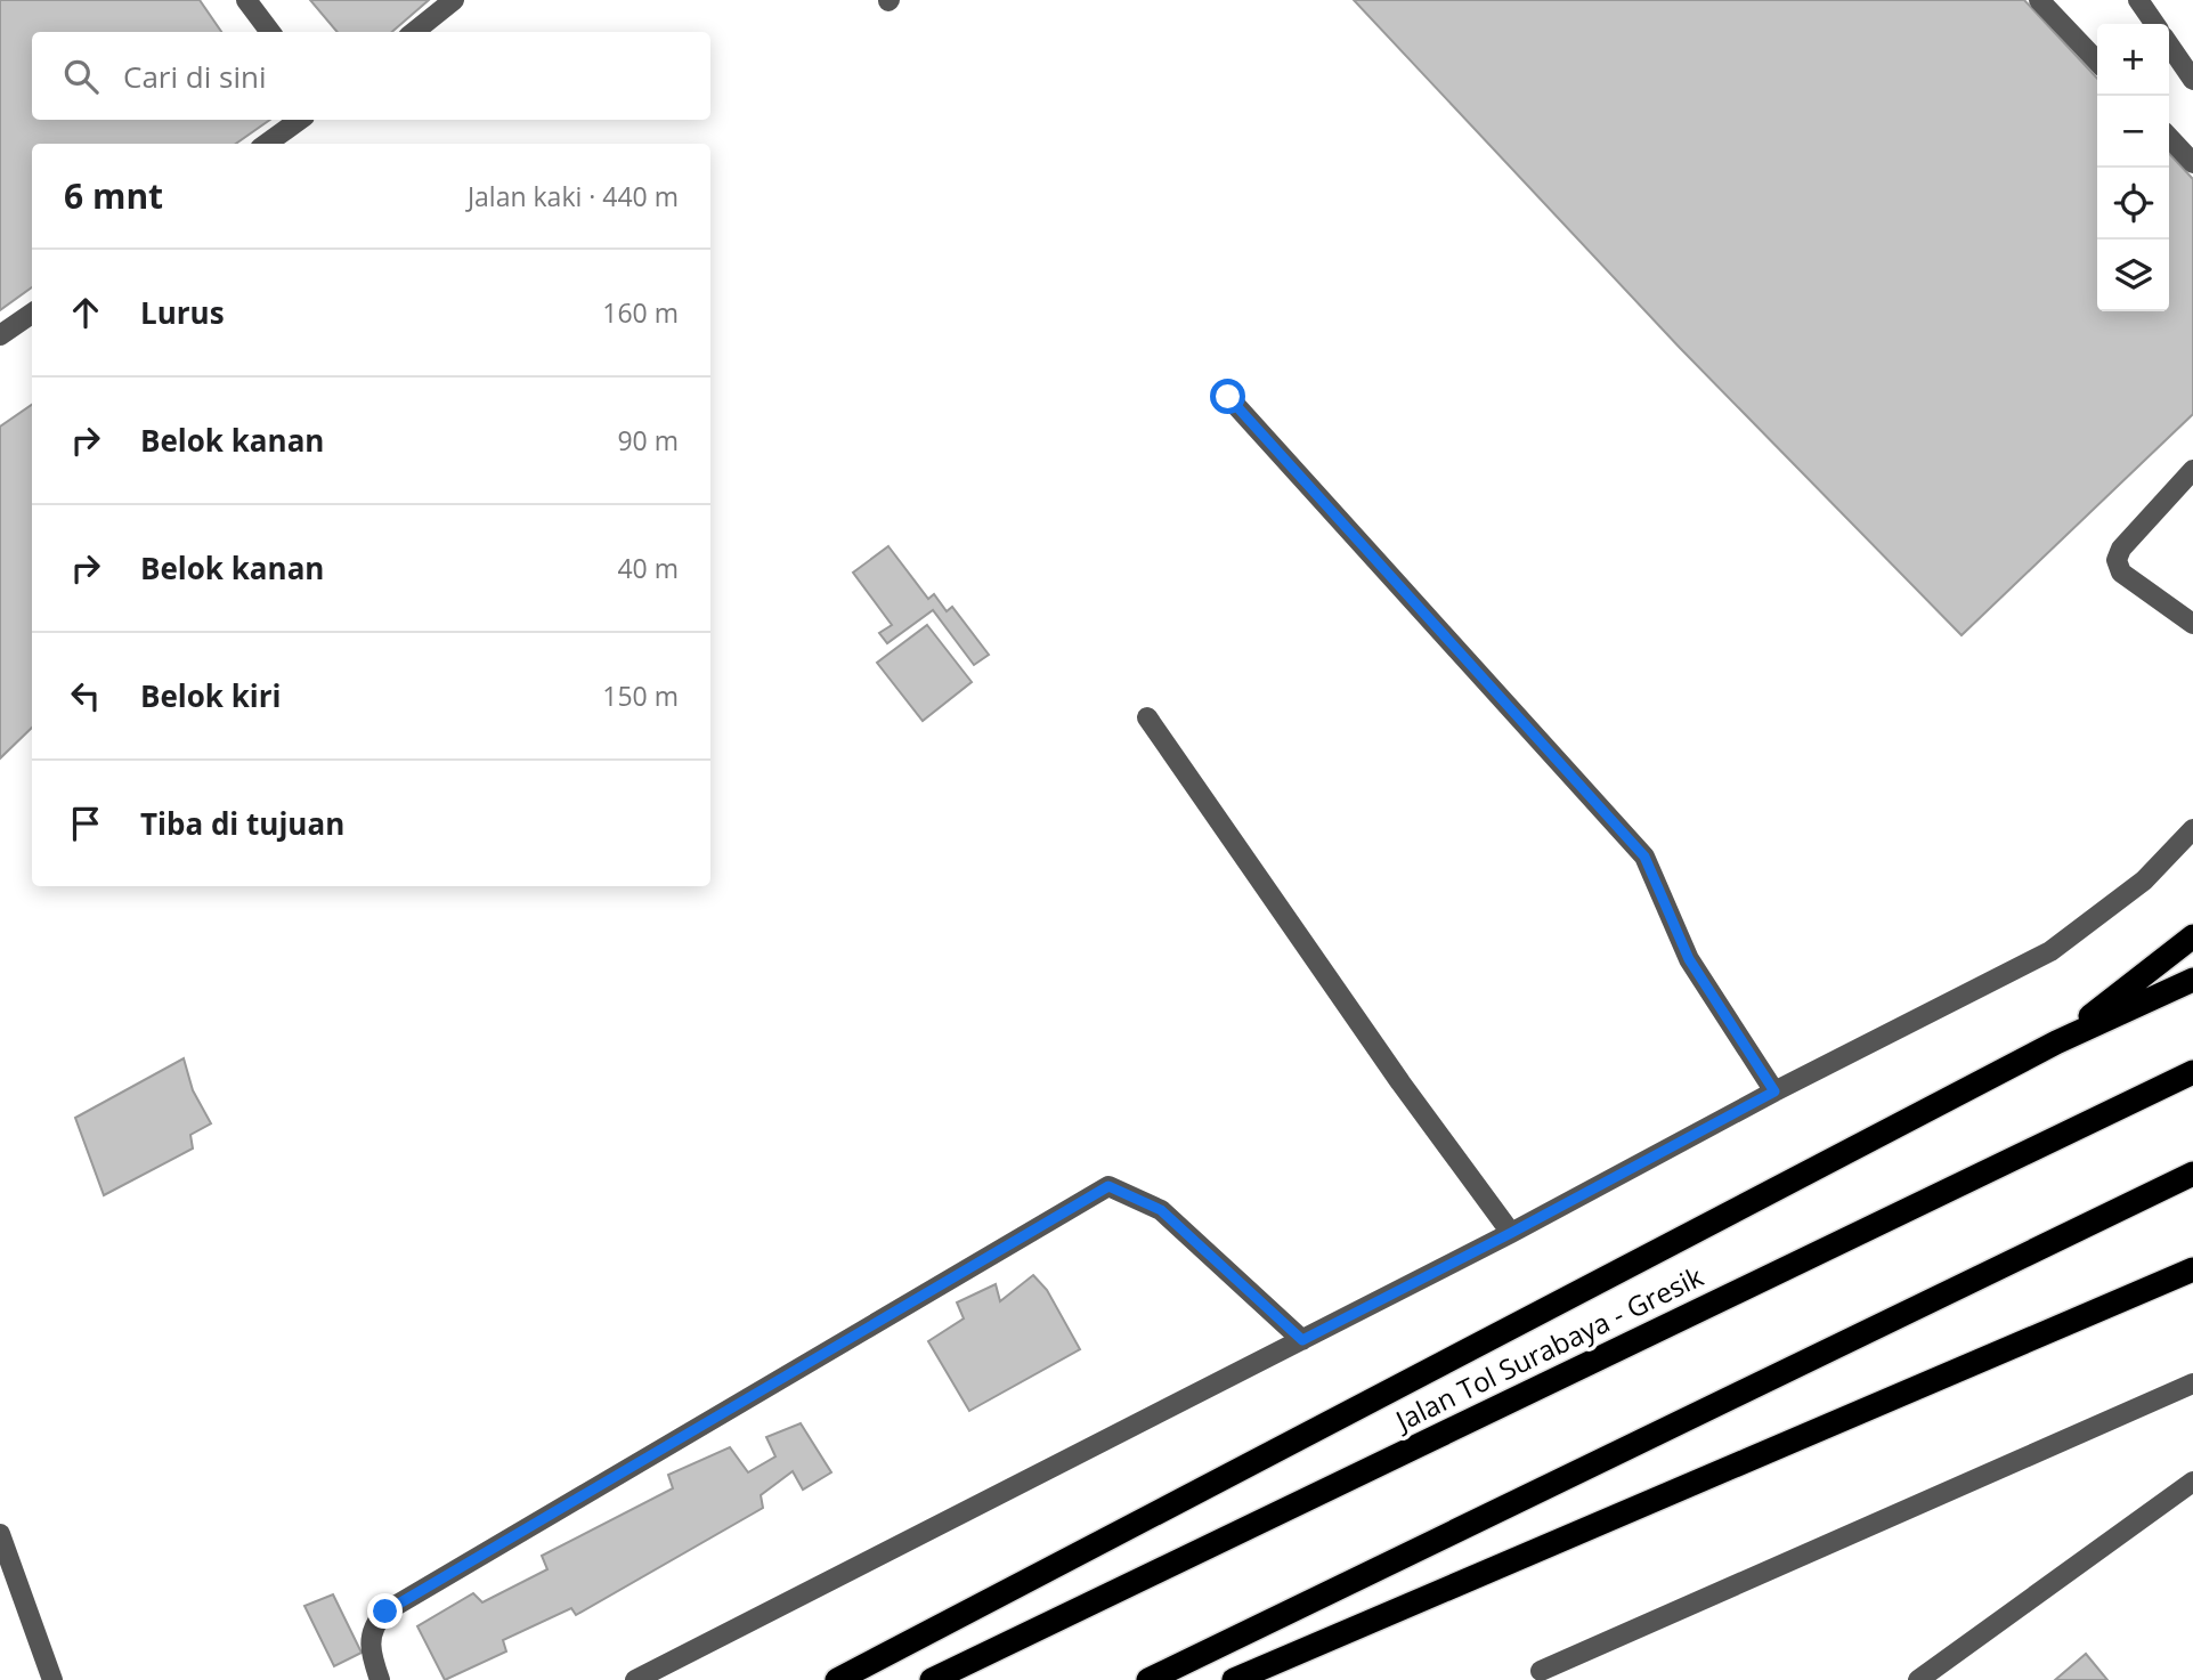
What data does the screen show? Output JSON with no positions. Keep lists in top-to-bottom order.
{
  "streets": {
    "highway": ["Jalan Tol Surabaya - Gresik"]
  },
  "page": {
    "map_buttons": ["+", "−"],
    "search": "Cari di sini",
    "heading": ["6 mnt", "Jalan kaki · 440 m"],
    "list": [
      ["Lurus", "160 m"],
      ["Belok kanan", "90 m"],
      ["Belok kanan", "40 m"],
      ["Belok kiri", "150 m"],
      "Tiba di tujuan"
    ]
  }
}
